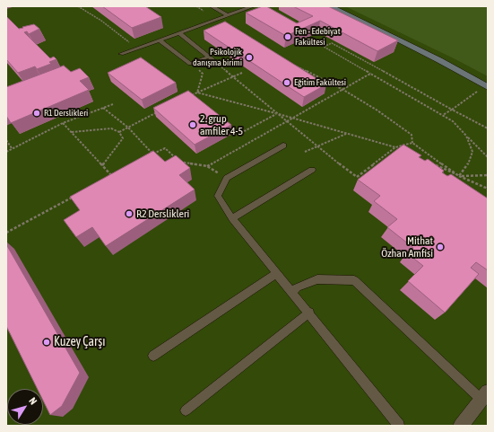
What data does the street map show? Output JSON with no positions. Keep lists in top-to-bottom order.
{
  "places": [
    "Fen - Edebiyat Fakültesi",
    "Psikolojik danışma birimi",
    "Eğitim Fakültesi",
    "R1 Derslikleri",
    "2. grup amfiler 4-5",
    "R2 Derslikleri",
    "Mithat Özhan Amfisi",
    "Kuzey Çarşı"
  ],
  "north": "top right"
}
